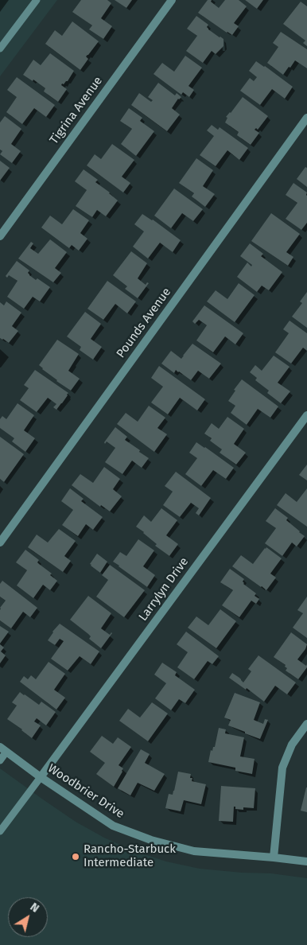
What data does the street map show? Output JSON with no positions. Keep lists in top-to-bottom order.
{
  "streets": {
    "street": [
      "Tigrina Avenue",
      "Pounds Avenue",
      "Larrylyn Drive",
      "Woodbrier Drive"
    ]
  },
  "crossings": [
    ["Larrylyn Drive", "Woodbrier Drive"]
  ],
  "places": ["Rancho-Starbuck Intermediate"],
  "north": "top right"
}
